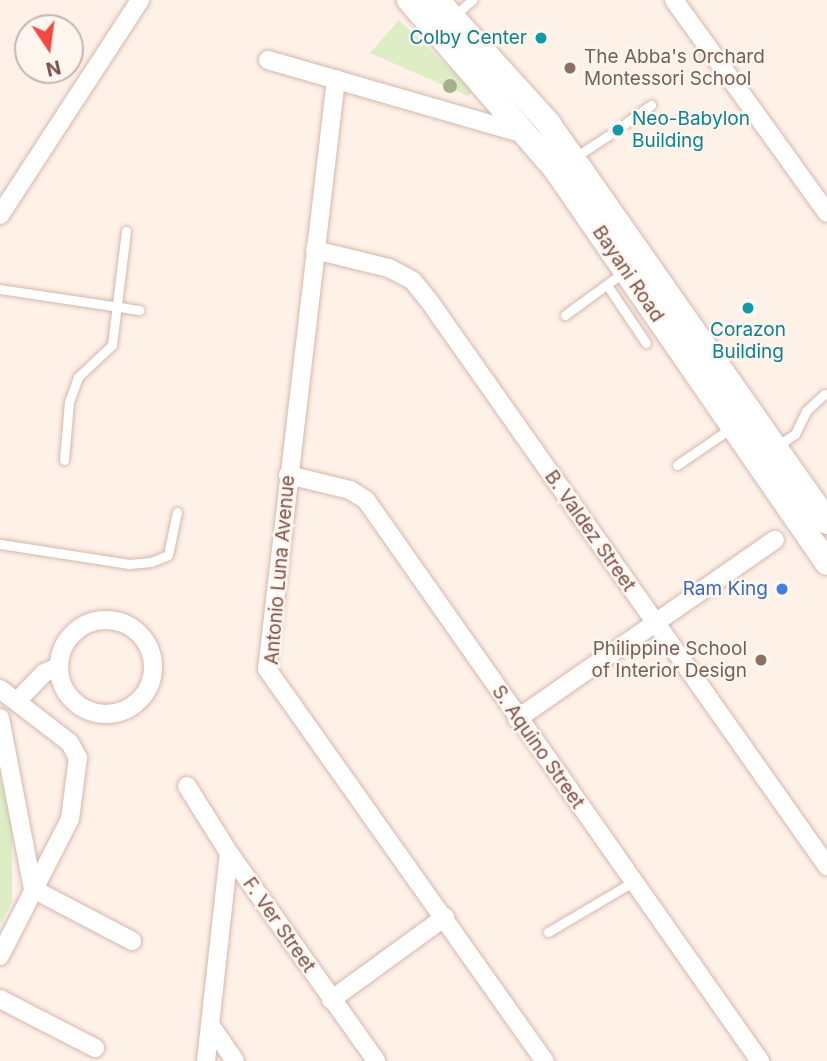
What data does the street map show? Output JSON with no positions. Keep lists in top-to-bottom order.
{
  "streets": {
    "main road": ["Bayani Road"],
    "street": [
      "B. Valdez Street",
      "Antonio Luna Avenue",
      "S. Aquino Street",
      "F. Ver Street"
    ]
  },
  "crossings": [
    ["B. Valdez Street", "Antonio Luna Avenue"],
    ["Antonio Luna Avenue", "S. Aquino Street"]
  ],
  "places": [
    "Colby Center",
    "The Abba's Orchard Montessori School",
    "Neo-Babylon Building",
    "Corazon Building",
    "Ram King",
    "Philippine School of Interior Design"
  ],
  "north": "bottom"
}
